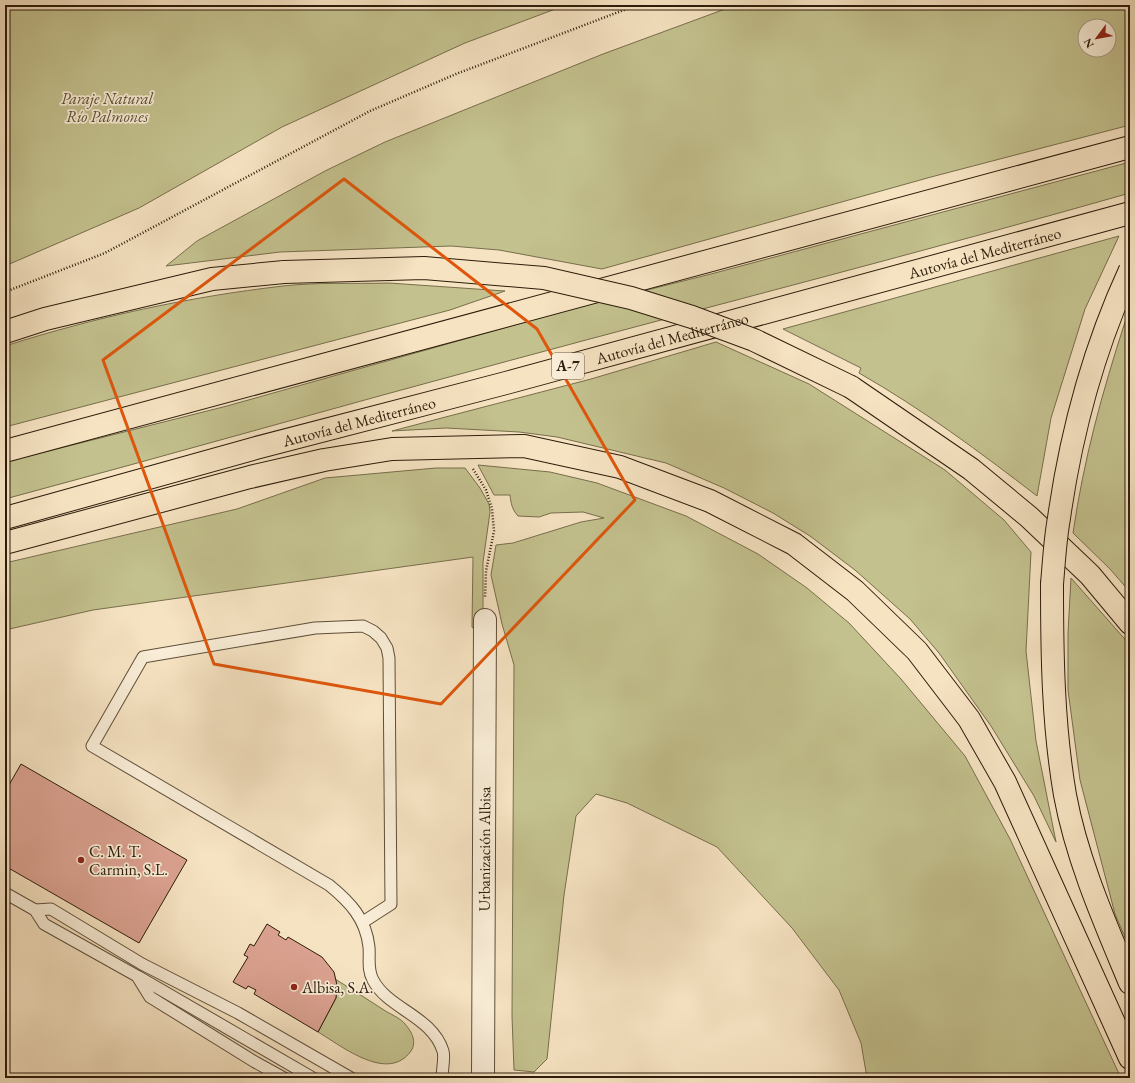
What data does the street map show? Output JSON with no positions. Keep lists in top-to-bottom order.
{
  "streets": {
    "highway": ["Autovía del Mediterráneo", "A-7"],
    "street": ["Urbanización Albisa"]
  },
  "parks": ["Paraje Natural Río Palmones"],
  "places": ["C. M. T. Carmin, S.L.", "Albisa, S.A."],
  "north": "bottom left"
}
